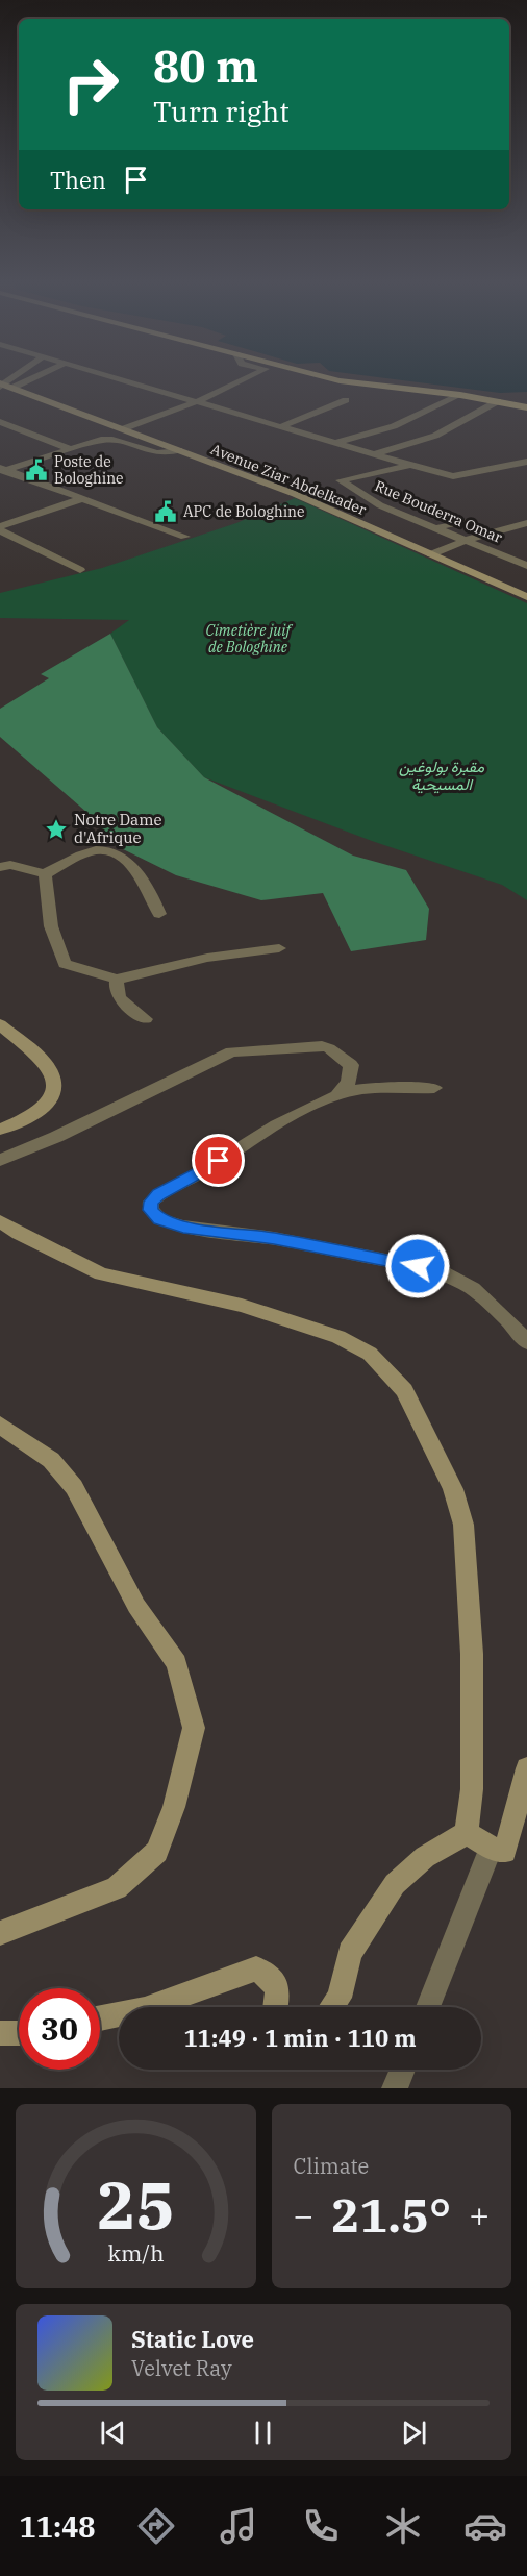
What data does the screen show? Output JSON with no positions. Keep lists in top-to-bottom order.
{
  "streets": {
    "street": ["Avenue Ziar Abdelkader", "Rue Bouderra Omar"]
  },
  "parks": ["Cimetière juif de Bologhine", "مقبرة بولوغين المسيحية"],
  "places": {
    "public building": ["Poste de Bologhine", "APC de Bologhine"],
    "place": ["Notre Dame d'Afrique"]
  },
  "page": {
    "turn": ["80 m", "Turn right"],
    "then": "Then",
    "limit": "30",
    "trip": "11:49 · 1 min · 110 m",
    "tile": "Climate",
    "heat": ["−", "21.5°", "+"],
    "song": ["Static Love", "Velvet Ray"],
    "tabs": "11:48",
    "gauge": ["25", "km/h"]
  }
}
